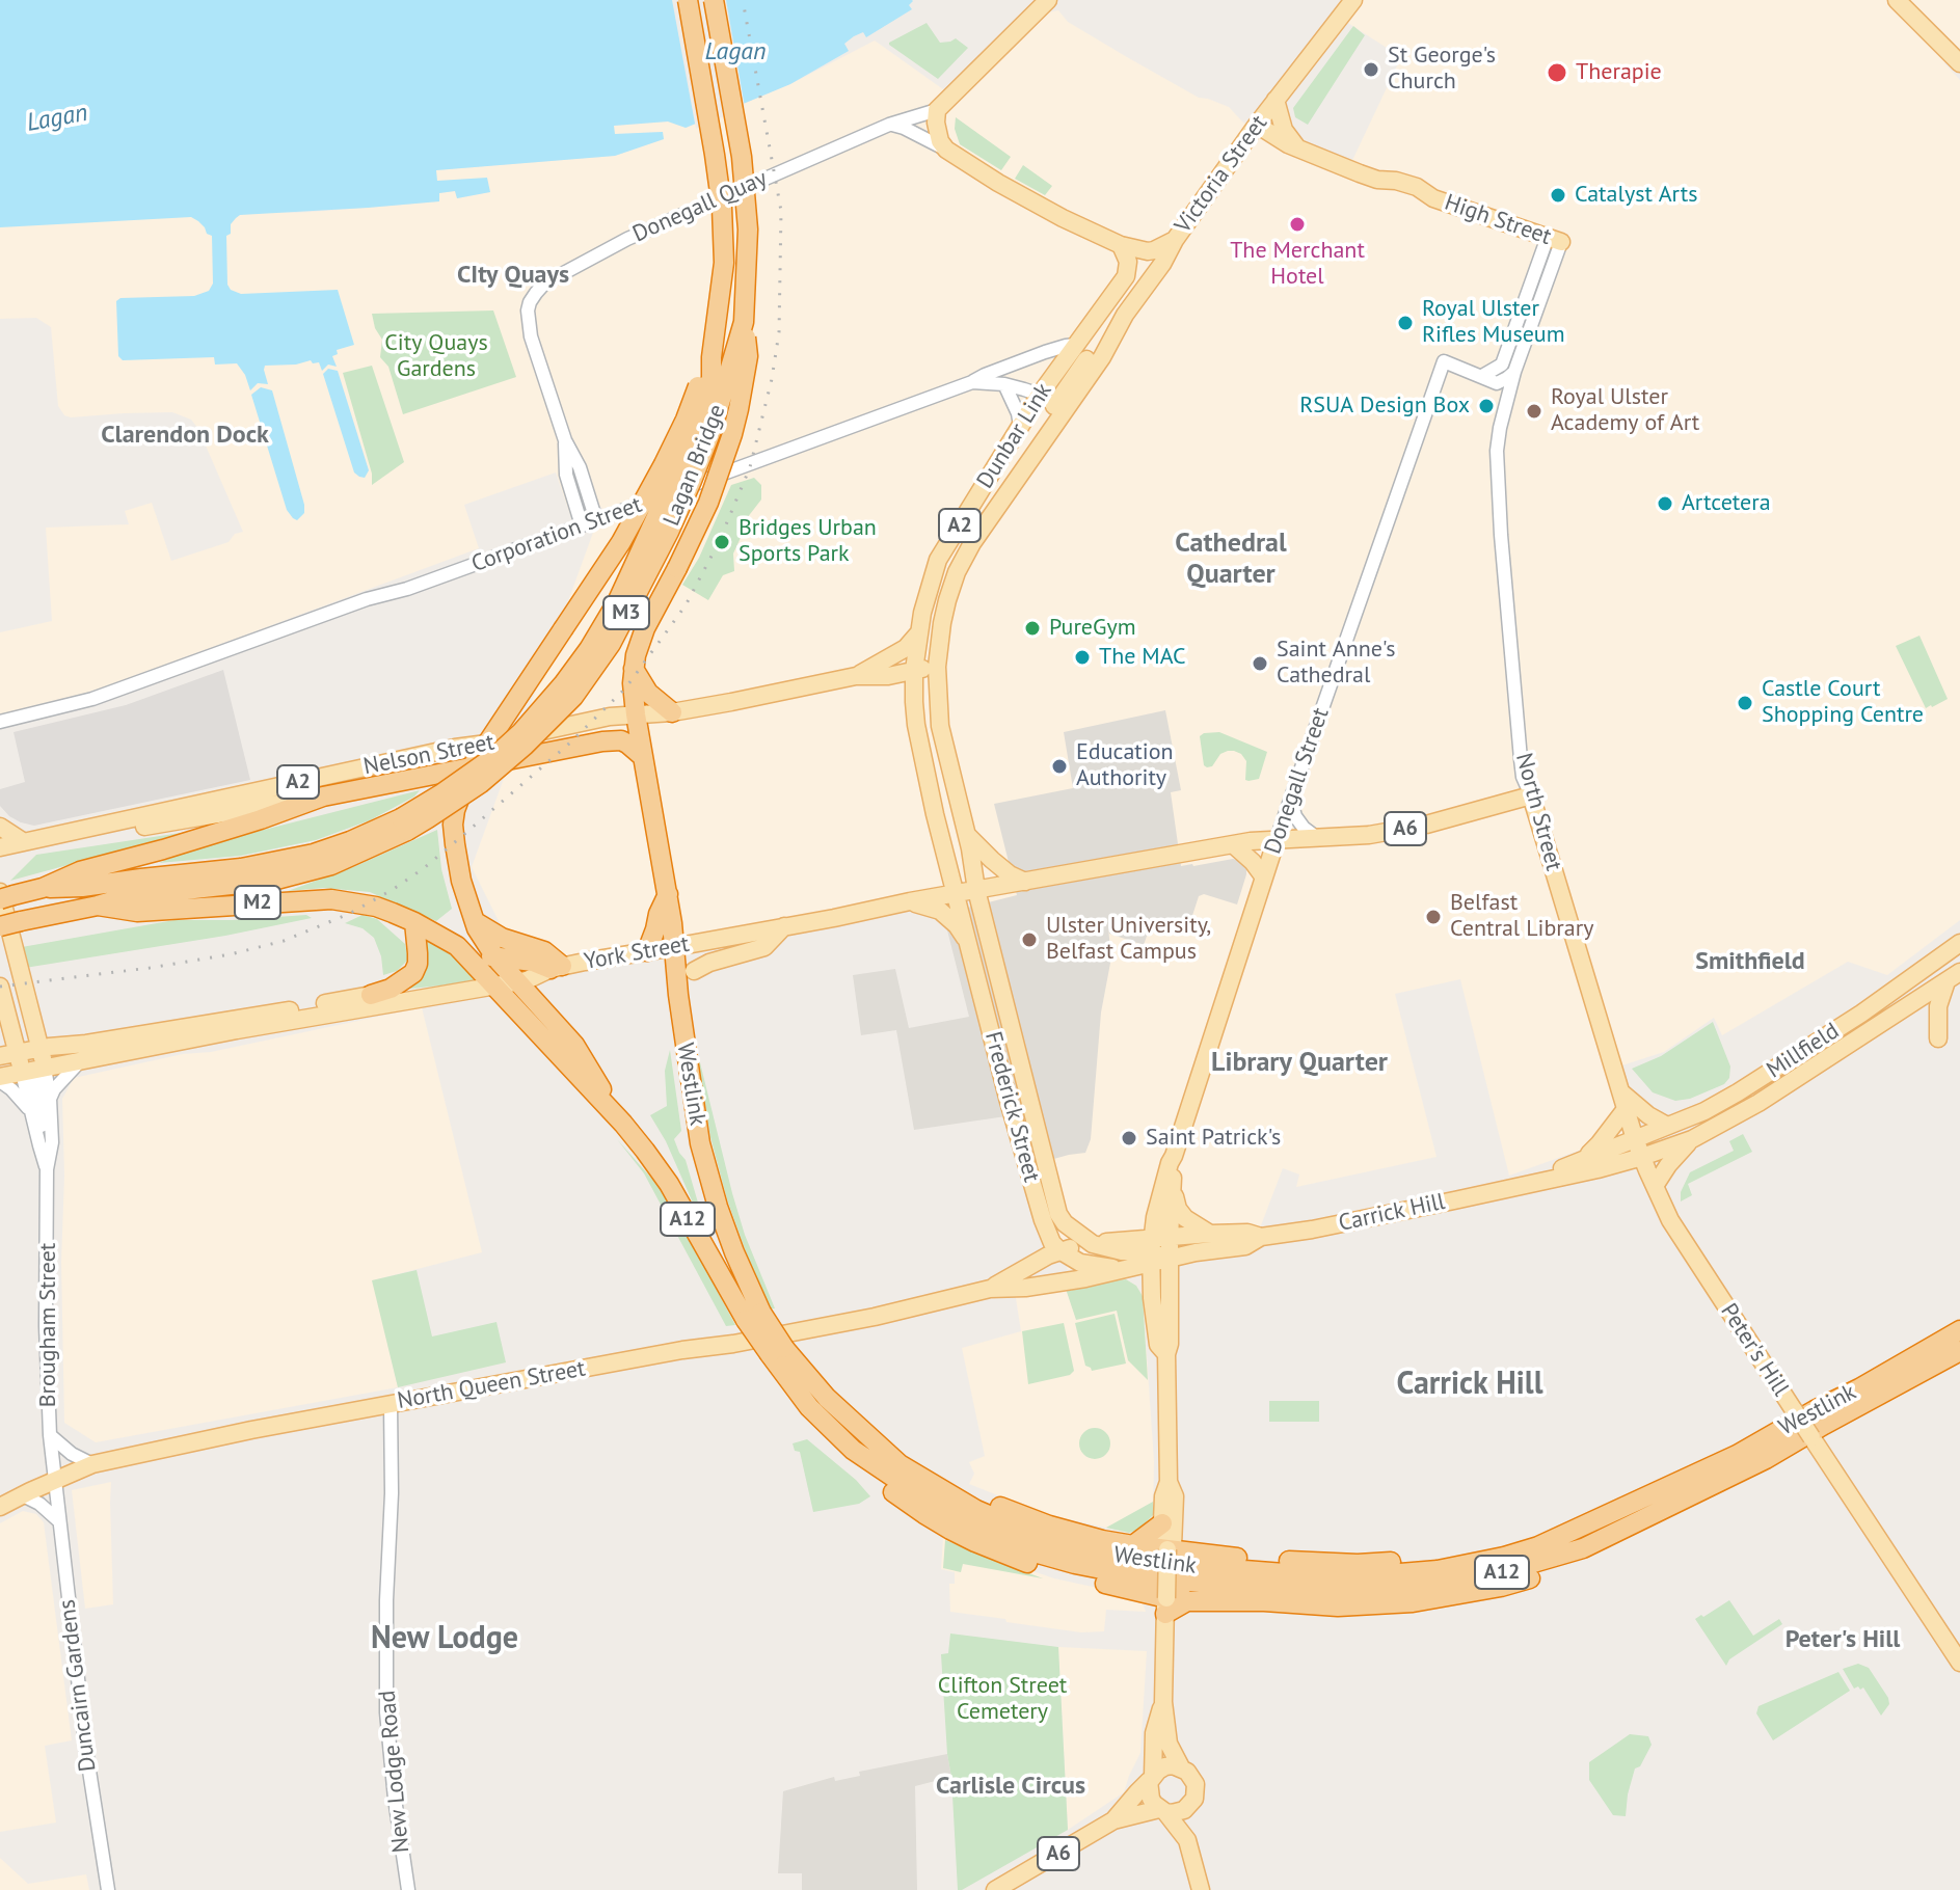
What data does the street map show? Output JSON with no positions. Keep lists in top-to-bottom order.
{
  "streets": {
    "highway": [
      "Lagan Bridge",
      "M3",
      "Nelson Street",
      "M2",
      "Westlink",
      "A12"
    ],
    "main road": [
      "Victoria Street",
      "Donegall Quay",
      "High Street",
      "Dunbar Link",
      "A2",
      "Donegall Street",
      "North Street",
      "A6",
      "York Street",
      "Millfield",
      "Frederick Street",
      "Carrick Hill",
      "Peter's Hill",
      "North Queen Street"
    ],
    "street": [
      "Corporation Street",
      "Brougham Street",
      "Duncairn Gardens",
      "New Lodge Road"
    ]
  },
  "crossings": [
    ["Victoria Street", "High Street"],
    ["Victoria Street", "Dunbar Link"],
    ["High Street", "North Street"],
    ["Dunbar Link", "A2"],
    ["Dunbar Link", "Corporation Street"],
    ["Dunbar Link", "Nelson Street"],
    ["Lagan Bridge", "M3"],
    ["A2", "Nelson Street"],
    ["A2", "York Street"],
    ["A2", "Frederick Street"],
    ["M3", "Nelson Street"],
    ["M3", "M2"],
    ["M3", "Westlink"],
    ["Nelson Street", "York Street"],
    ["Nelson Street", "Westlink"],
    ["Nelson Street", "A12"],
    ["Donegall Street", "A6"],
    ["Donegall Street", "York Street"],
    ["Donegall Street", "Carrick Hill"],
    ["Donegall Street", "North Queen Street"],
    ["North Street", "A6"],
    ["North Street", "Millfield"],
    ["North Street", "Carrick Hill"],
    ["North Street", "Peter's Hill"],
    ["A6", "York Street"],
    ["York Street", "Westlink"],
    ["York Street", "Frederick Street"],
    ["York Street", "A12"],
    ["York Street", "Brougham Street"],
    ["Millfield", "Carrick Hill"],
    ["Millfield", "Peter's Hill"],
    ["Westlink", "A12"],
    ["Frederick Street", "North Queen Street"],
    ["Carrick Hill", "Peter's Hill"],
    ["Carrick Hill", "North Queen Street"],
    ["Brougham Street", "North Queen Street"],
    ["Brougham Street", "Duncairn Gardens"],
    ["North Queen Street", "Duncairn Gardens"],
    ["North Queen Street", "New Lodge Road"]
  ],
  "districts": [
    "CIty Quays",
    "Clarendon Dock",
    "Cathedral Quarter",
    "Smithfield",
    "Library Quarter",
    "Carrick Hill",
    "New Lodge",
    "Peter's Hill",
    "Carlisle Circus"
  ],
  "water": ["Lagan"],
  "parks": ["City Quays Gardens", "Clifton Street Cemetery"],
  "places": [
    "St George's Church",
    "Therapie",
    "Catalyst Arts",
    "The Merchant Hotel",
    "Royal Ulster Rifles Museum",
    "RSUA Design Box",
    "Royal Ulster Academy of Art",
    "Artcetera",
    "Bridges Urban Sports Park",
    "PureGym",
    "The MAC",
    "Saint Anne's Cathedral",
    "Castle Court Shopping Centre",
    "Education Authority",
    "Belfast Central Library",
    "Ulster University, Belfast Campus",
    "Saint Patrick's"
  ]
}
